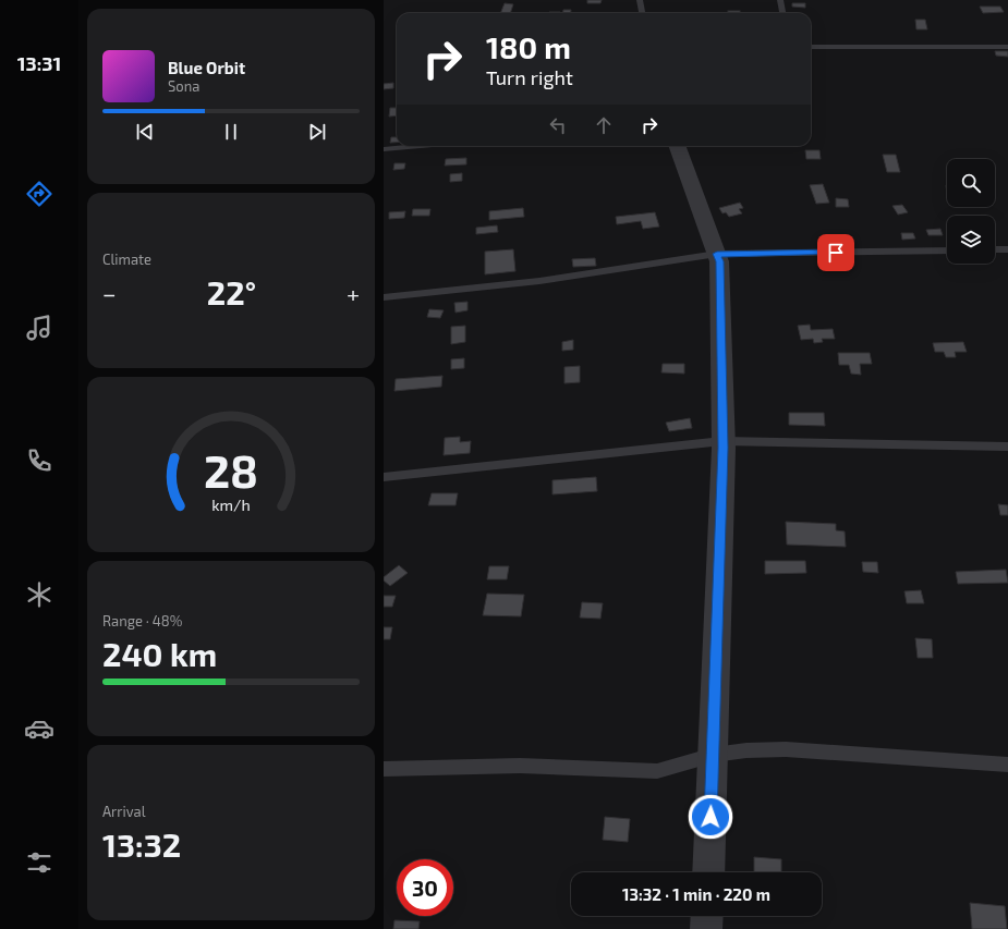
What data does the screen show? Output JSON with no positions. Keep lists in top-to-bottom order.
{
  "page": {
    "tabs": "13:31",
    "turn": ["180 m", "Turn right"],
    "song": ["Blue Orbit", "Sona"],
    "tile": [
      "Climate",
      ["Range · 48%", "240 km"],
      ["Arrival", "13:32"]
    ],
    "heat": ["−", "22°", "+"],
    "limit": "30",
    "trip": "13:32 · 1 min · 220 m",
    "gauge": ["28", "km/h"]
  }
}
